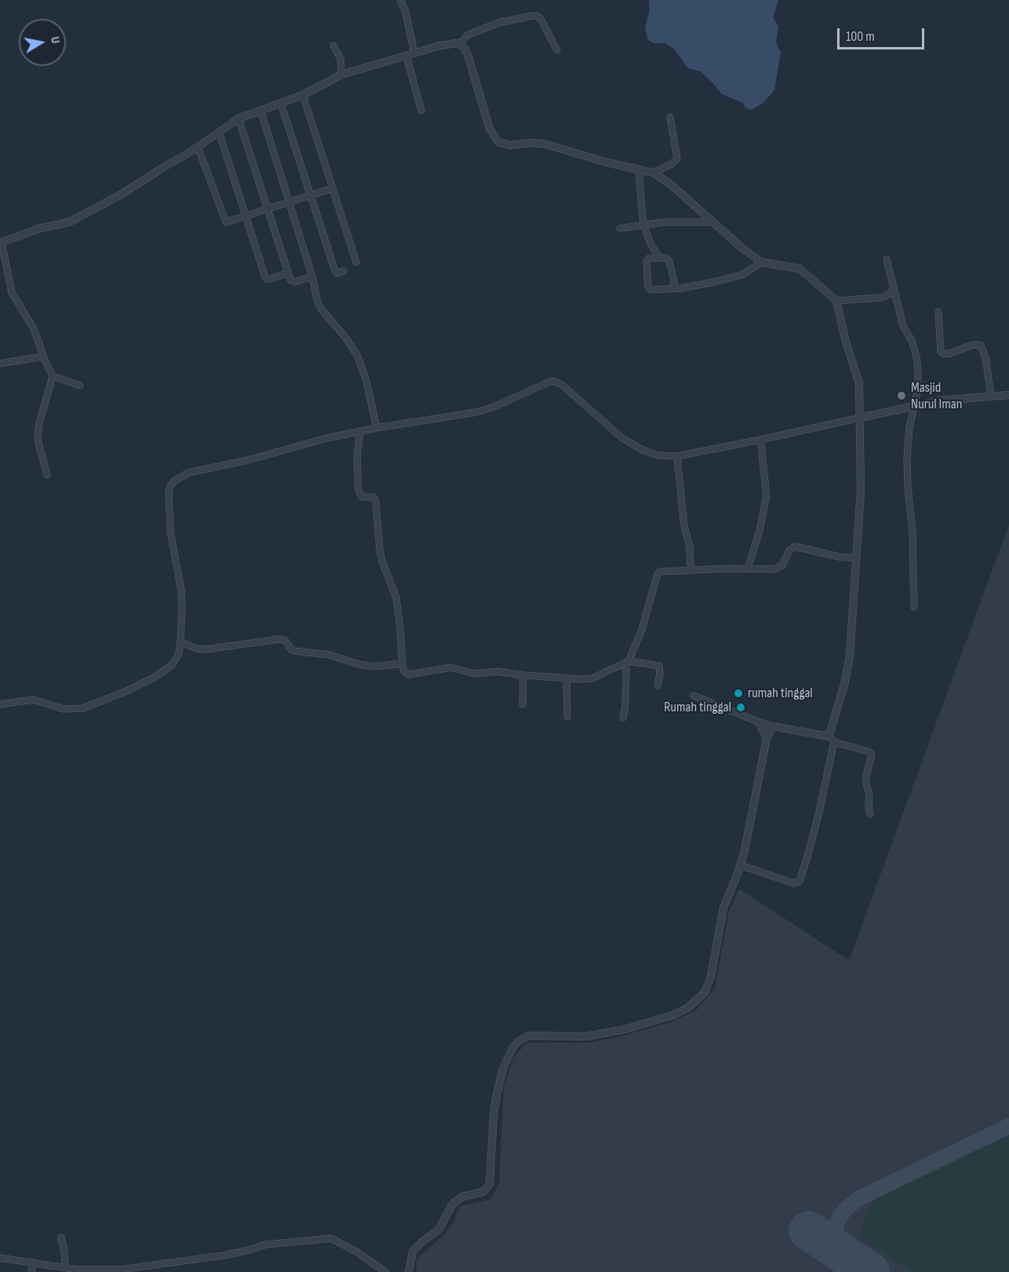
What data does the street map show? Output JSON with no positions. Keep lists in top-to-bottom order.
{
  "places": ["Masjid Nurul Iman", "rumah tinggal", "Rumah tinggal"],
  "scale_bar": "100 m",
  "north": "right"
}
